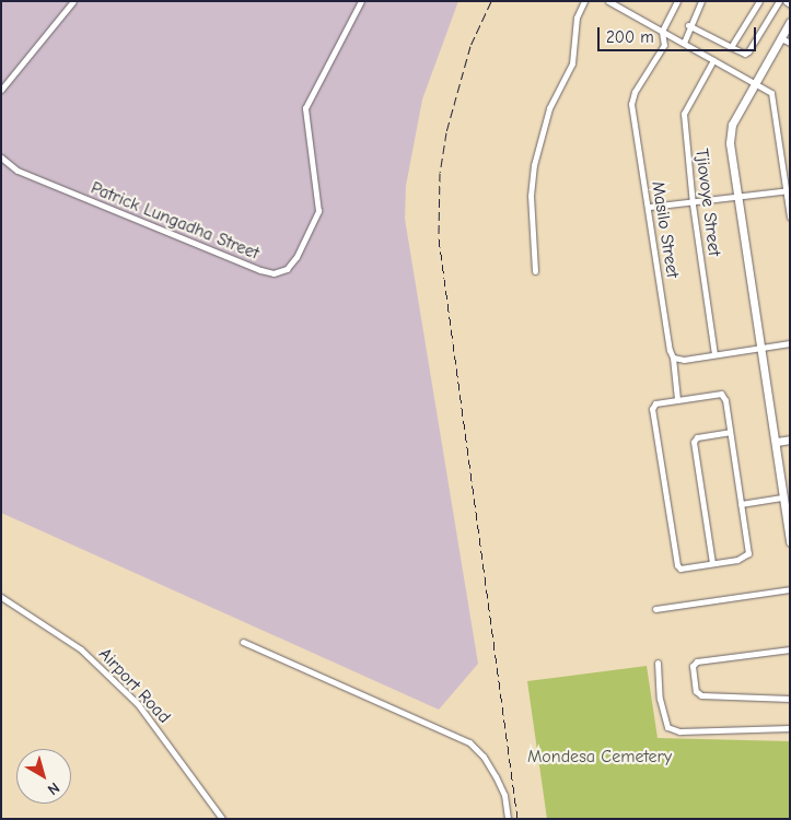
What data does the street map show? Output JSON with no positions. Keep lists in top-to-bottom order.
{
  "streets": {
    "street": [
      "Tjiovoye Street",
      "Patrick Lungadha Street",
      "Masilo Street",
      "Airport Road"
    ]
  },
  "parks": ["Mondesa Cemetery"],
  "scale_bar": "200 m",
  "north": "bottom right"
}
